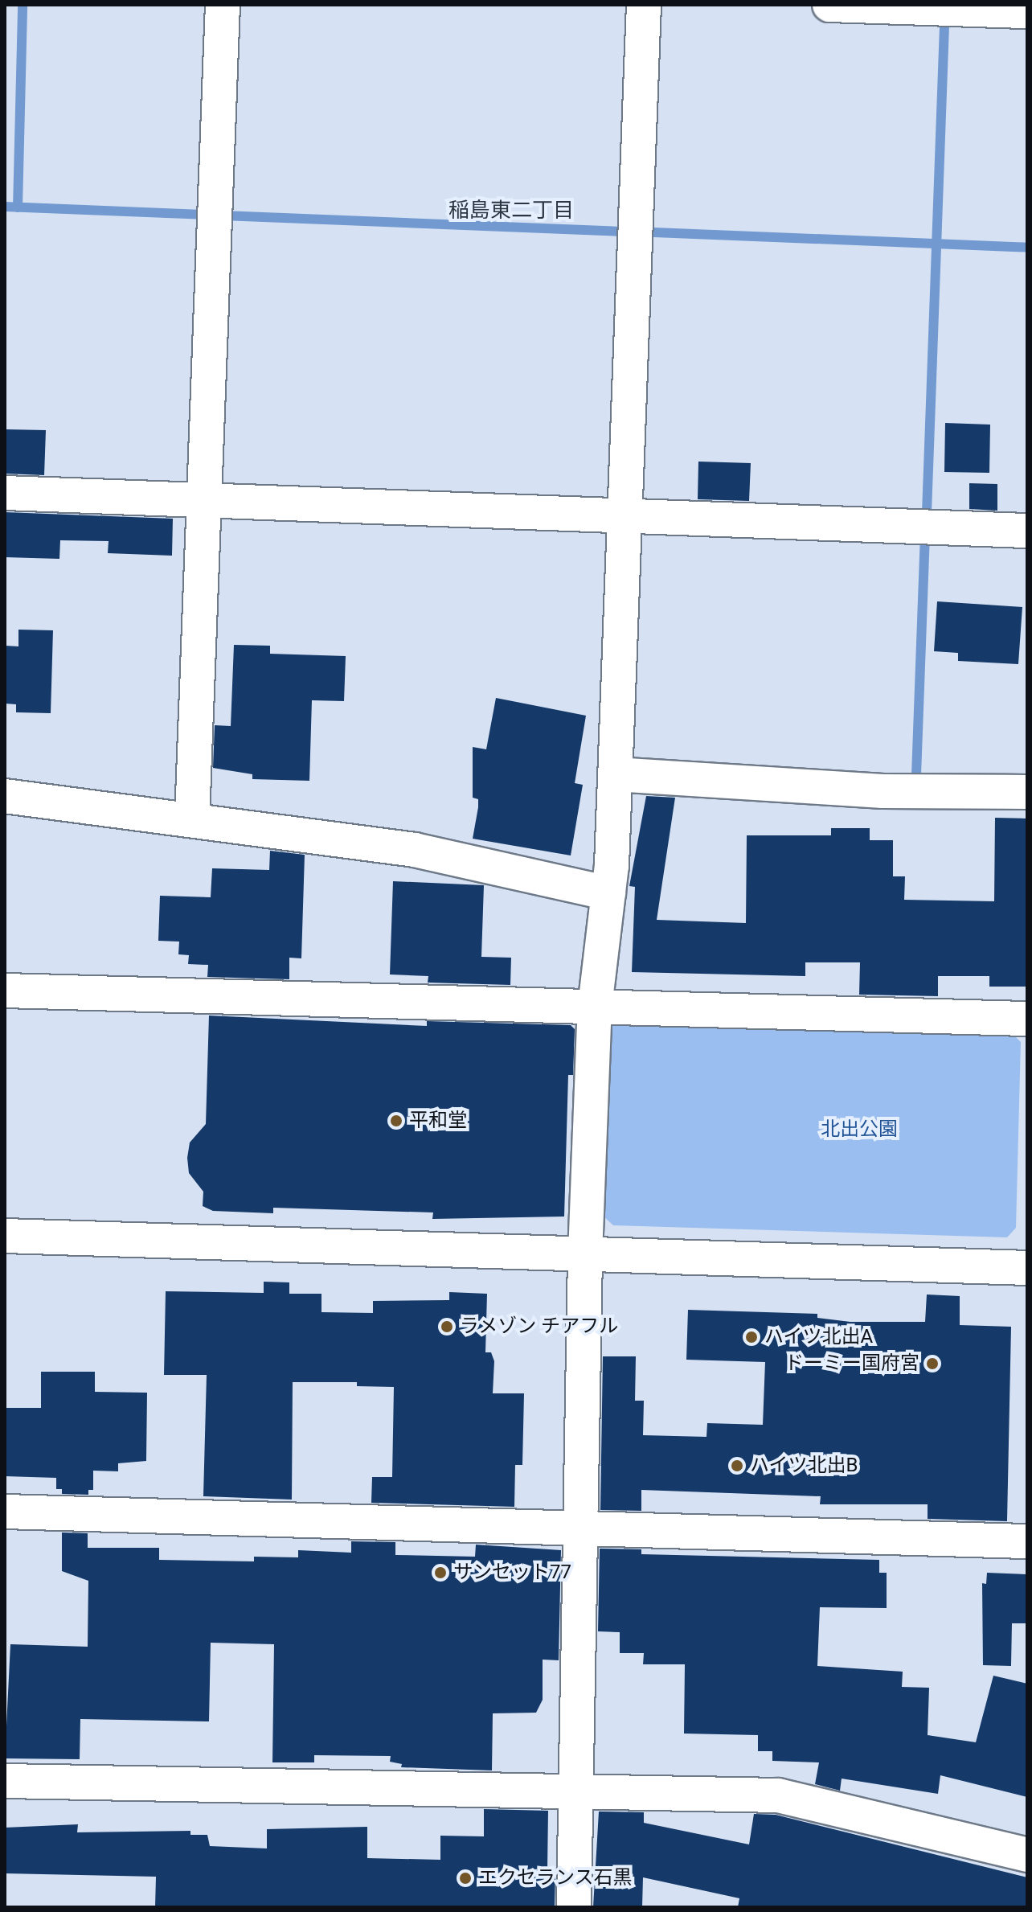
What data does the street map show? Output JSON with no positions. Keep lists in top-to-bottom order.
{
  "districts": ["稲島東二丁目"],
  "parks": ["北出公園"],
  "places": [
    "平和堂",
    "ラメゾン チアフル",
    "ハイツ北出A",
    "ドーミー国府宮",
    "ハイツ北出B",
    "サンセット77",
    "エクセランス石黒"
  ]
}
